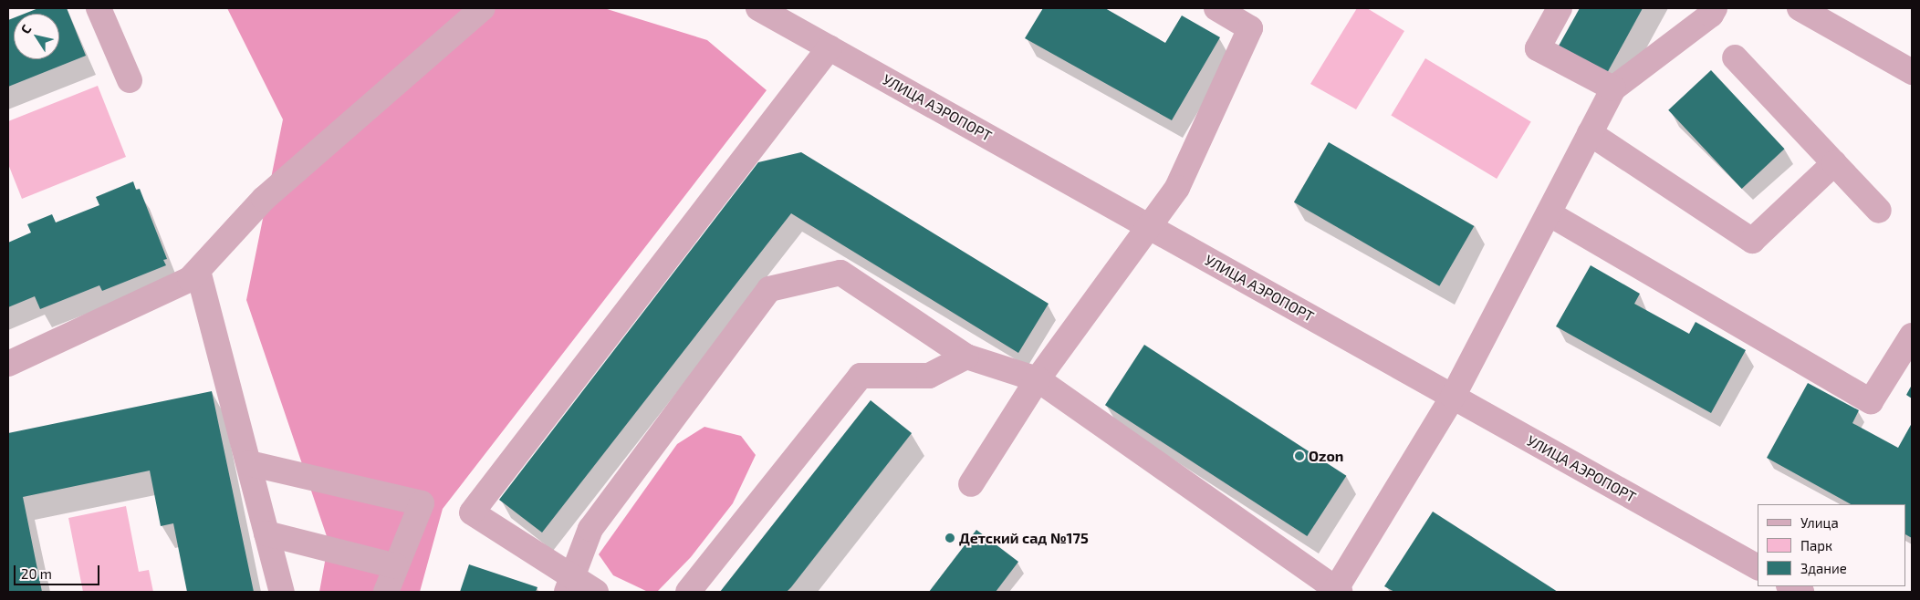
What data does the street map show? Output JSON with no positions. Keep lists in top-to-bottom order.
{
  "streets": {
    "street": ["УЛИЦА АЭРОПОРТ"]
  },
  "places": ["Ozon", "Детский сад №175"],
  "legend": ["Улица", "Парк", "Здание"],
  "scale_bar": "20 m",
  "north": "top left"
}
